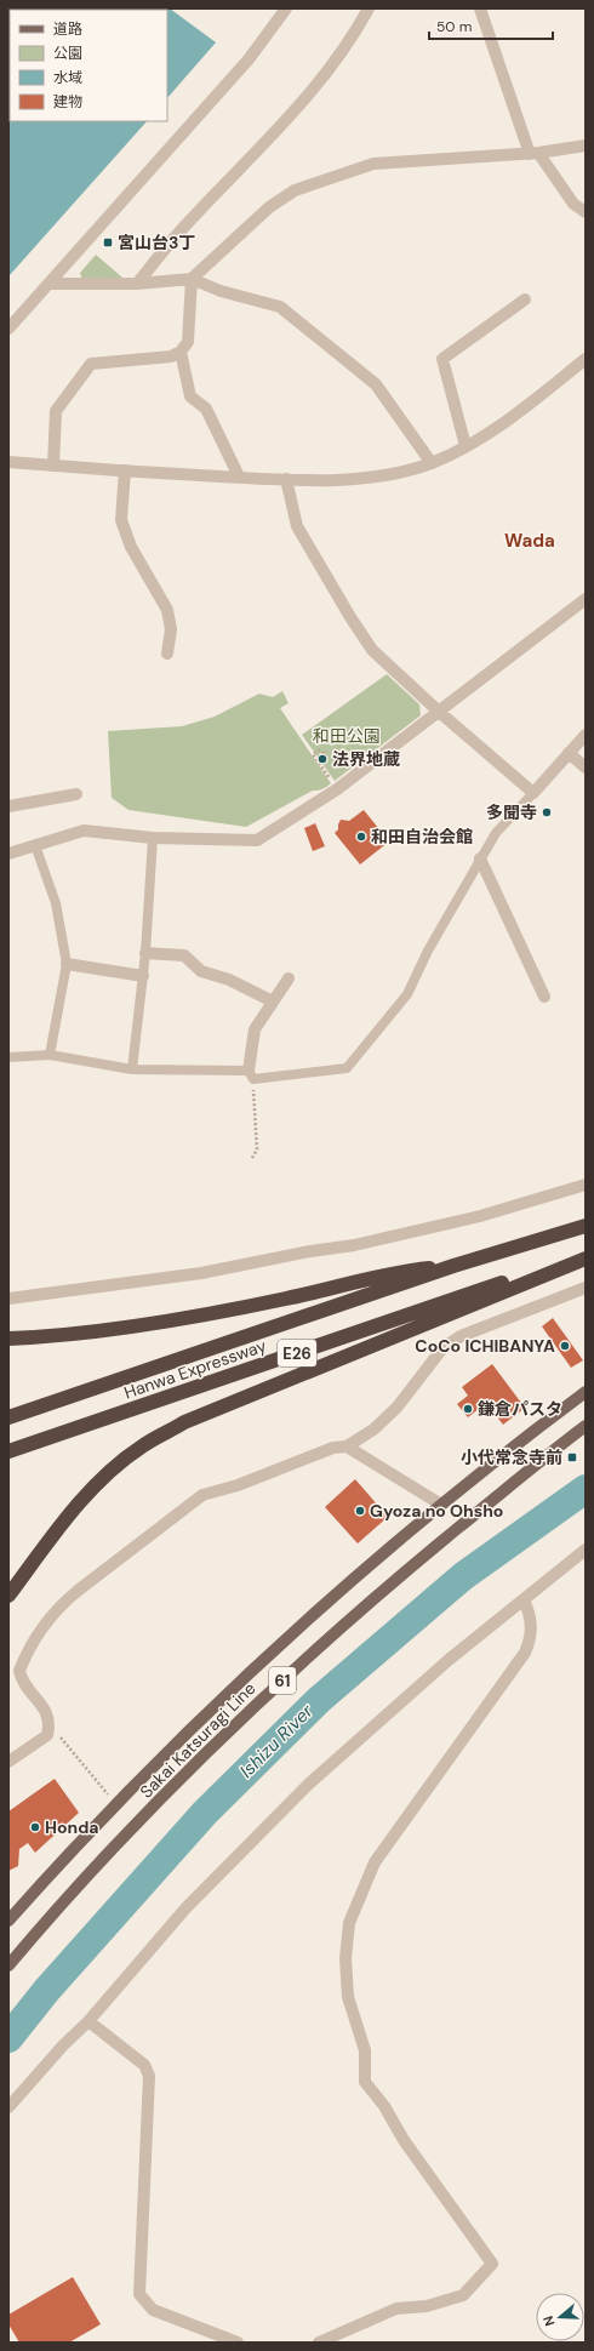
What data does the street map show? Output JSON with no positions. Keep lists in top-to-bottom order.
{
  "streets": {
    "highway": ["E26", "Hanwa Expressway"],
    "main road": ["61", "Sakai Katsuragi Line"]
  },
  "districts": ["Wada"],
  "water": ["Ishizu River"],
  "parks": ["和田公園"],
  "places": {
    "transit": ["宮山台3丁", "小代常念寺前"],
    "other": [
      "法界地蔵",
      "多聞寺",
      "和田自治会館",
      "CoCo ICHIBANYA",
      "鎌倉パスタ",
      "Gyoza no Ohsho",
      "Honda"
    ]
  },
  "legend": [
    "道路",
    "公園",
    "水域",
    "建物"
  ],
  "scale_bar": "50 m",
  "north": "left"
}
